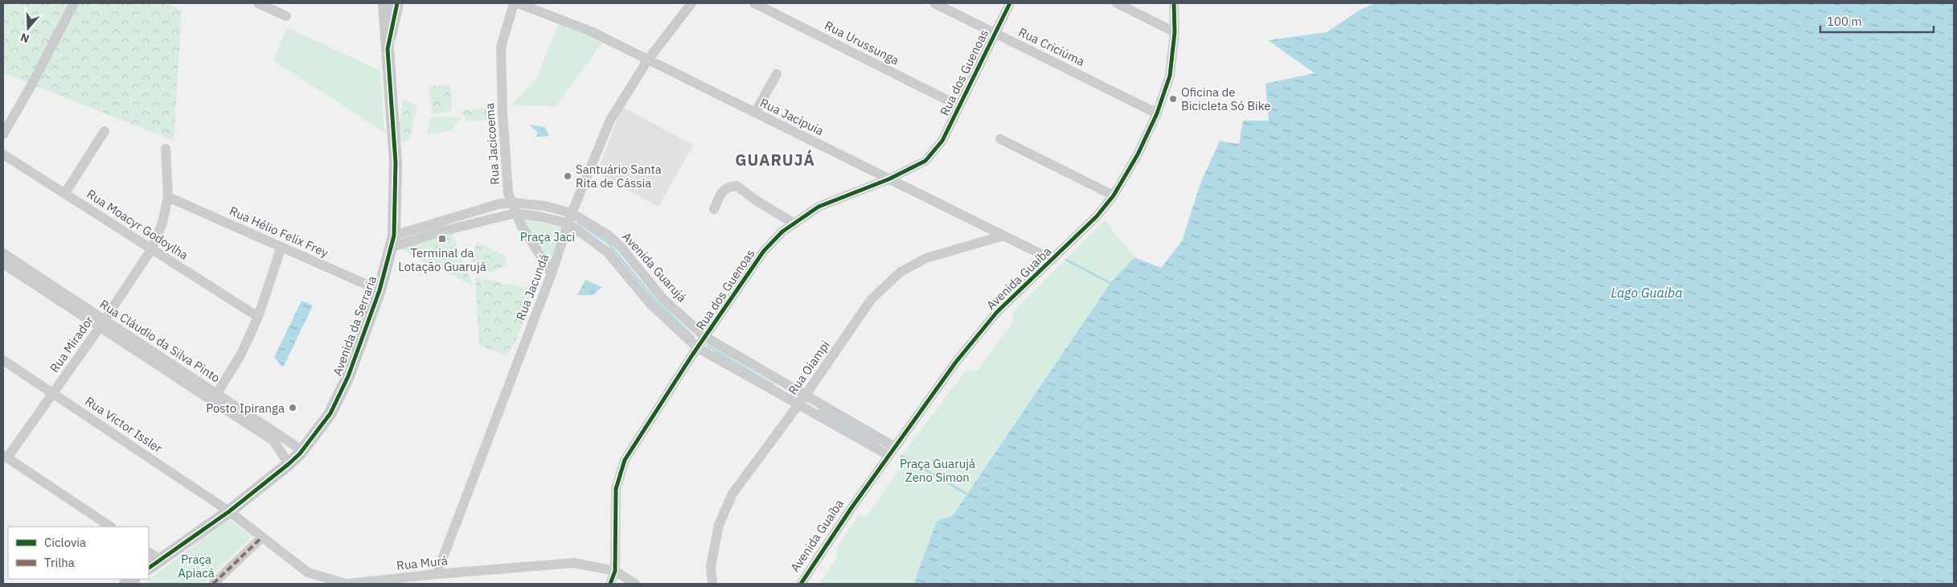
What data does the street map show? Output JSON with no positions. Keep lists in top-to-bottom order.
{
  "streets": {
    "main road": ["Avenida da Serraria"],
    "street": [
      "Rua Urussunga",
      "Rua Criciúma",
      "Rua dos Guenoas",
      "Rua Jacipuia",
      "Rua Jacicoema",
      "Rua Moacyr Godoylha",
      "Rua Hélio Felix Frey",
      "Avenida Guarujá",
      "Avenida Guaíba",
      "Rua Jacundá",
      "Rua Cláudio da Silva Pinto",
      "Rua Mirador",
      "Rua Oiampi",
      "Rua Victor Issler",
      "Rua Murá"
    ]
  },
  "crossings": [
    ["Rua Urussunga", "Rua dos Guenoas"],
    ["Rua Criciúma", "Rua dos Guenoas"],
    ["Rua Criciúma", "Avenida Guaíba"],
    ["Rua dos Guenoas", "Rua Jacipuia"],
    ["Rua dos Guenoas", "Avenida Guarujá"],
    ["Rua dos Guenoas", "Rua Murá"],
    ["Rua Jacipuia", "Avenida Guaíba"],
    ["Rua Jacipuia", "Rua Jacundá"],
    ["Rua Jacipuia", "Rua Oiampi"],
    ["Rua Jacicoema", "Avenida Guarujá"],
    ["Rua Jacicoema", "Rua Jacundá"],
    ["Rua Moacyr Godoylha", "Rua Mirador"],
    ["Rua Hélio Felix Frey", "Avenida da Serraria"],
    ["Rua Hélio Felix Frey", "Rua Mirador"],
    ["Avenida Guarujá", "Avenida Guaíba"],
    ["Avenida Guarujá", "Rua Jacundá"],
    ["Avenida Guarujá", "Avenida da Serraria"],
    ["Avenida Guarujá", "Rua Oiampi"],
    ["Rua Jacundá", "Rua Murá"],
    ["Avenida da Serraria", "Rua Cláudio da Silva Pinto"],
    ["Avenida da Serraria", "Rua Victor Issler"],
    ["Avenida da Serraria", "Rua Murá"],
    ["Rua Cláudio da Silva Pinto", "Rua Mirador"],
    ["Rua Mirador", "Rua Victor Issler"],
    ["Rua Victor Issler", "Rua Murá"]
  ],
  "districts": ["GUARUJÁ"],
  "water": ["Lago Guaíba"],
  "parks": ["Praça Jaci", "Praça Guarujá Zeno Simon", "Praça Apiacá"],
  "places": {
    "other": ["Oficina de Bicicleta Só Bike", "Santuário Santa Rita de Cássia", "Posto Ipiranga"],
    "transit": ["Terminal da Lotação Guarujá"]
  },
  "legend": ["Ciclovia", "Trilha"],
  "scale_bar": "100 m",
  "north": "bottom"
}
